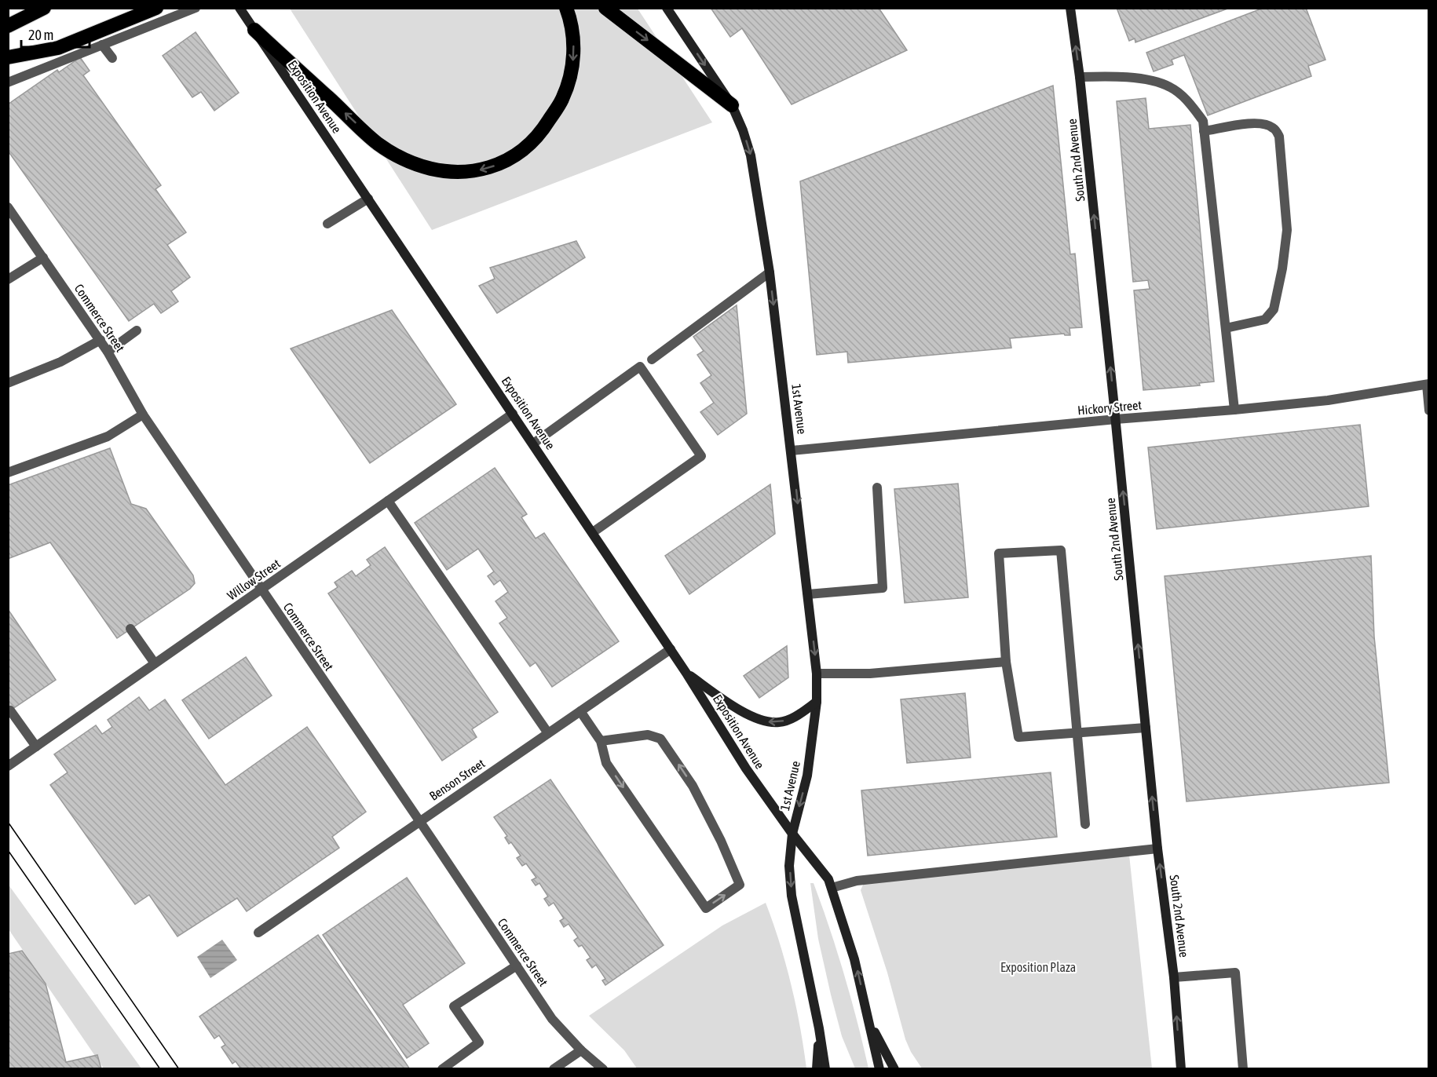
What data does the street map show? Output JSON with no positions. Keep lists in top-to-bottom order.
{
  "streets": {
    "main road": ["Exposition Avenue", "South 2nd Avenue", "1st Avenue"],
    "street": [
      "Commerce Street",
      "Hickory Street",
      "Willow Street",
      "Benson Street"
    ]
  },
  "crossings": [
    ["Exposition Avenue", "1st Avenue"],
    ["Exposition Avenue", "Willow Street"],
    ["Exposition Avenue", "Benson Street"],
    ["South 2nd Avenue", "Hickory Street"],
    ["Commerce Street", "Willow Street"],
    ["Commerce Street", "Benson Street"],
    ["Hickory Street", "1st Avenue"]
  ],
  "one_way": ["South 2nd Avenue", "1st Avenue"],
  "parks": ["Exposition Plaza"],
  "scale_bar": "20 m"
}
